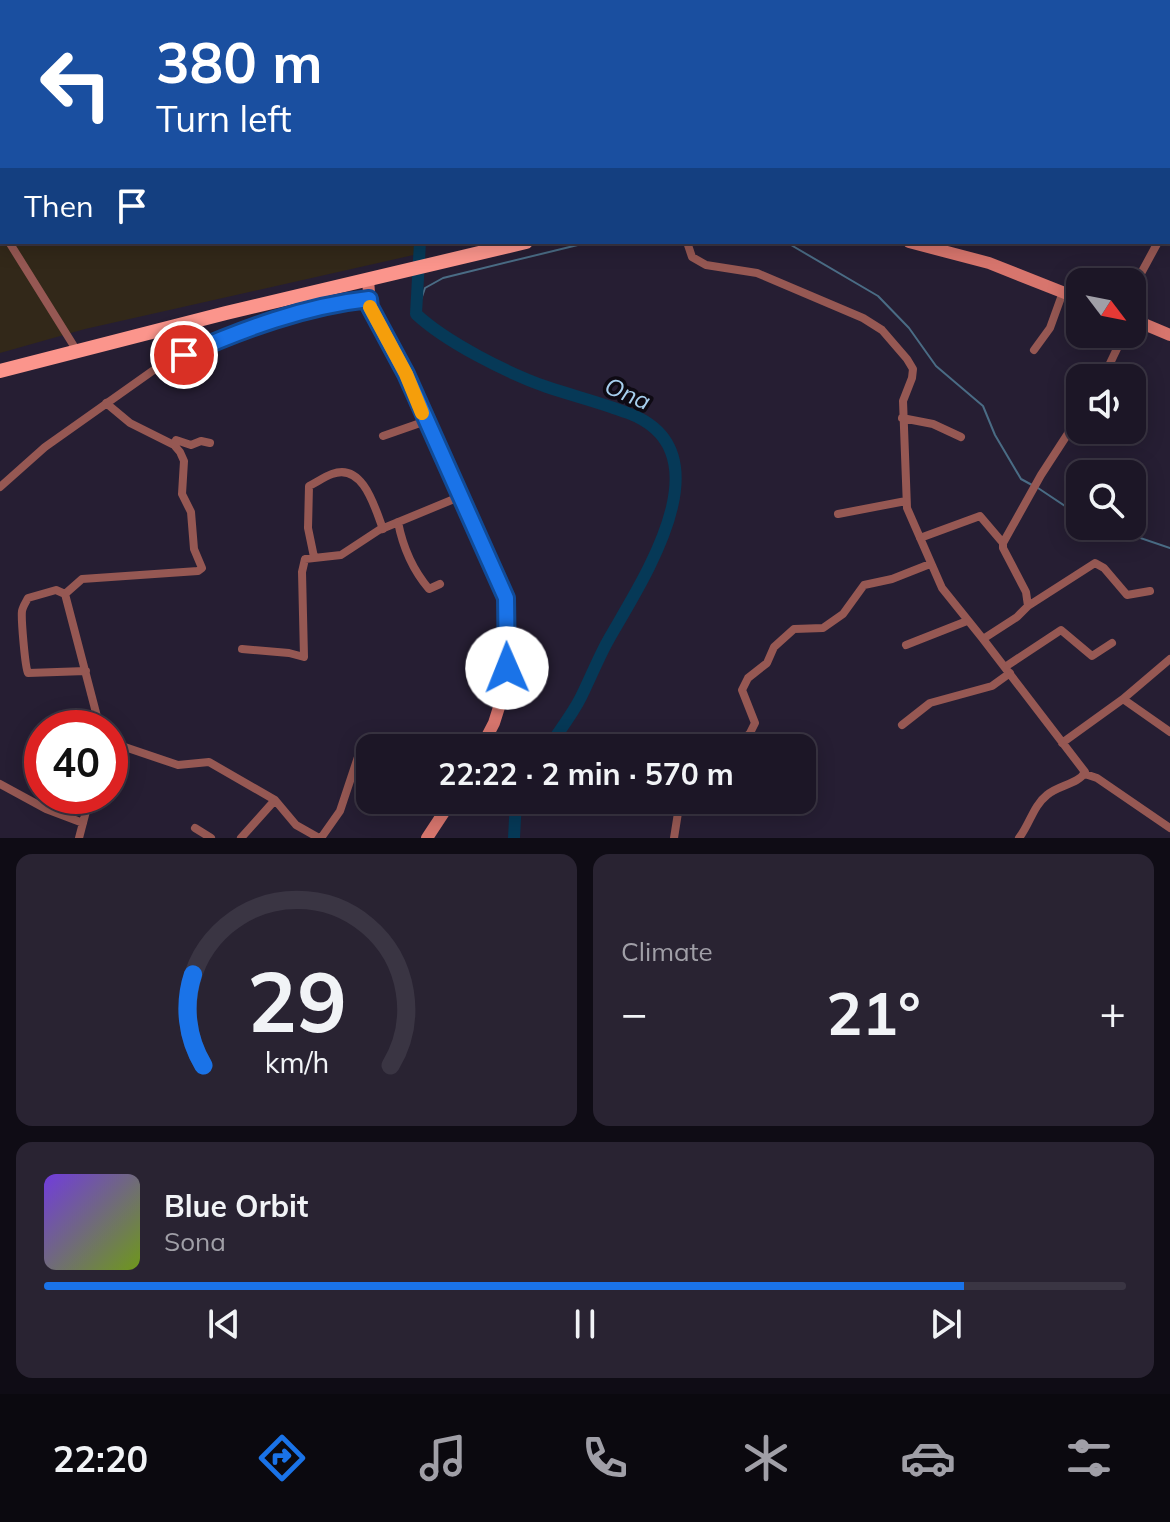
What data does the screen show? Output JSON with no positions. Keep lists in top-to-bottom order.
{
  "water": ["Ona"],
  "north": "bottom right",
  "page": {
    "turn": ["380 m", "Turn left"],
    "then": "Then",
    "limit": "40",
    "trip": "22:22 · 2 min · 570 m",
    "tile": "Climate",
    "heat": ["−", "21°", "+"],
    "song": ["Blue Orbit", "Sona"],
    "tabs": "22:20",
    "gauge": ["29", "km/h"]
  }
}
